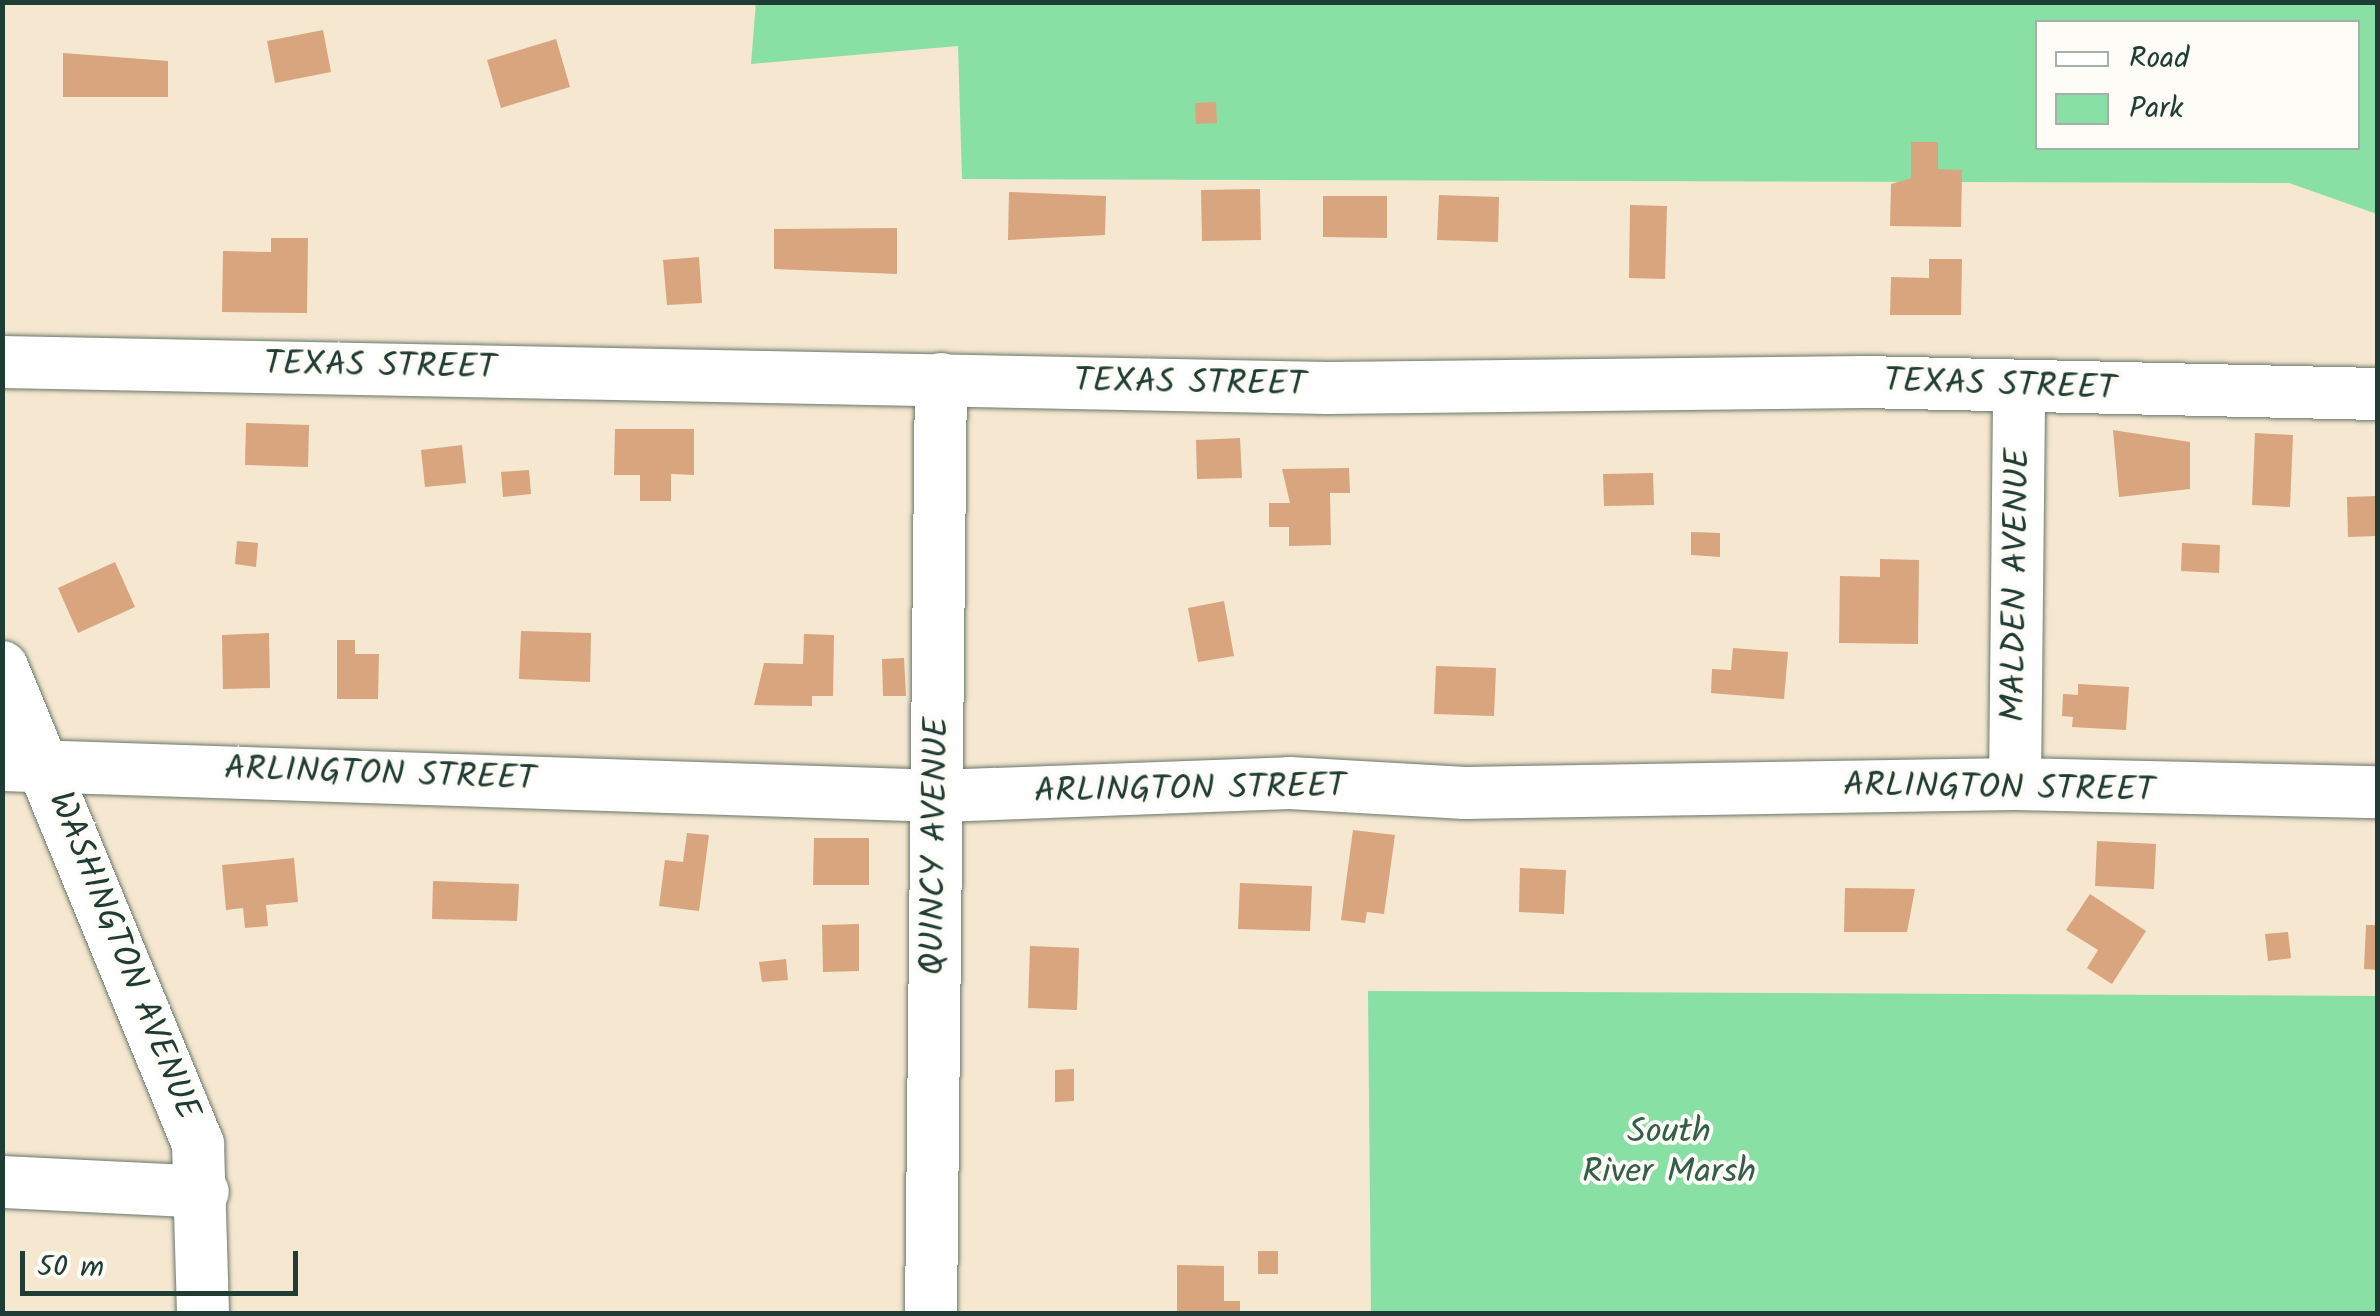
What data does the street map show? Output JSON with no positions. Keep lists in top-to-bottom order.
{
  "streets": {
    "street": [
      "TEXAS STREET",
      "MALDEN AVENUE",
      "ARLINGTON STREET",
      "QUINCY AVENUE",
      "WASHINGTON AVENUE"
    ]
  },
  "crossings": [
    ["TEXAS STREET", "MALDEN AVENUE"],
    ["TEXAS STREET", "QUINCY AVENUE"],
    ["MALDEN AVENUE", "ARLINGTON STREET"],
    ["ARLINGTON STREET", "QUINCY AVENUE"],
    ["ARLINGTON STREET", "WASHINGTON AVENUE"]
  ],
  "parks": ["South River Marsh"],
  "legend": ["Road", "Park"],
  "scale_bar": "50 m"
}
